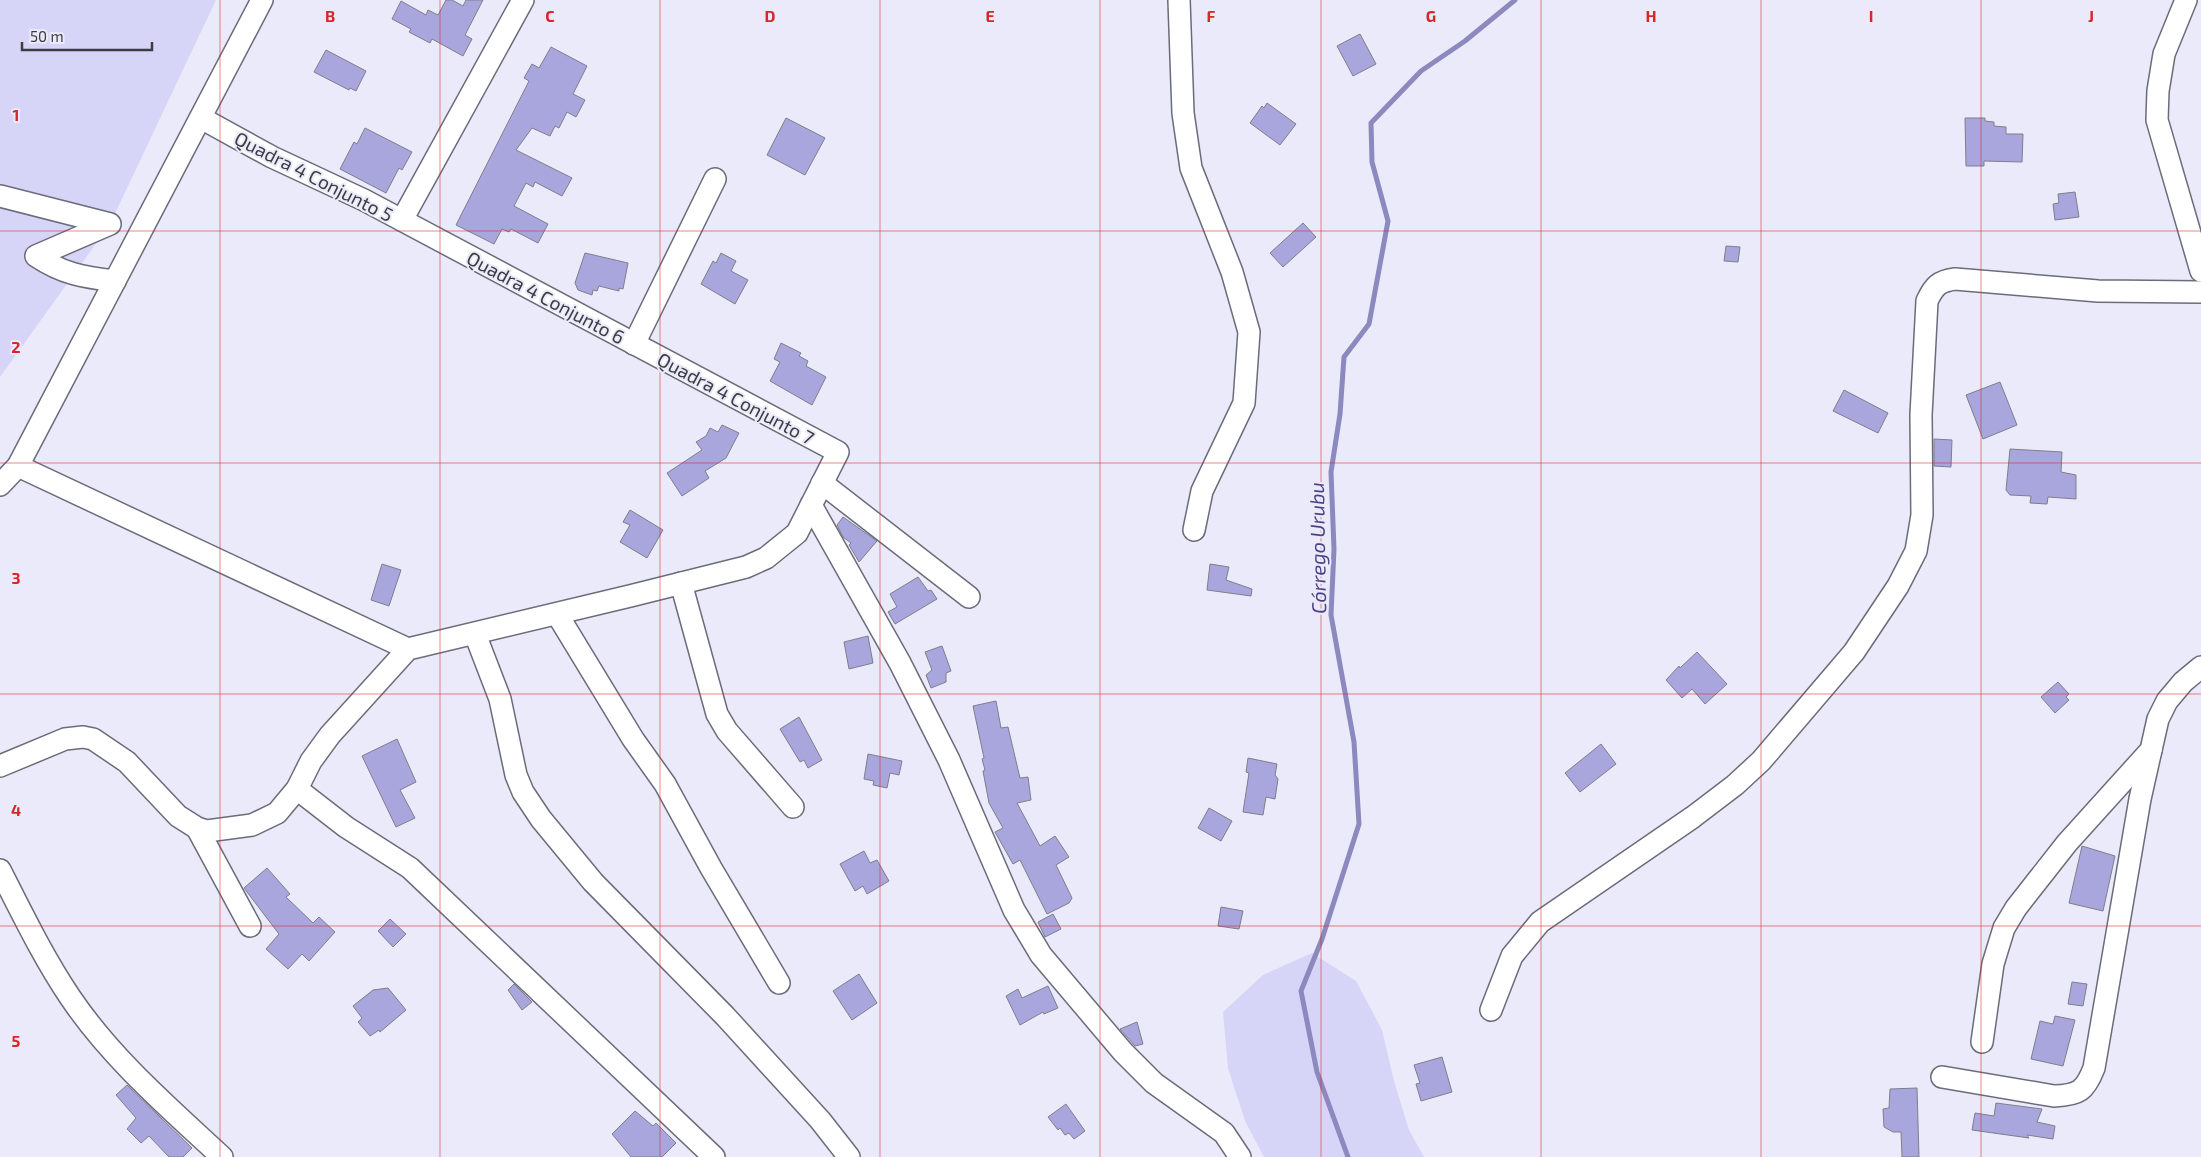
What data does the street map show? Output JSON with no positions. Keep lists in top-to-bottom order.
{
  "streets": {
    "street": ["Quadra 4 Conjunto 5", "Quadra 4 Conjunto 6", "Quadra 4 Conjunto 7"]
  },
  "crossings": [
    ["Quadra 4 Conjunto 5", "Quadra 4 Conjunto 6"],
    ["Quadra 4 Conjunto 6", "Quadra 4 Conjunto 7"]
  ],
  "water": ["Córrego Urubu"],
  "scale_bar": "50 m",
  "grid": {
    "columns": [
      "B",
      "C",
      "D",
      "E",
      "F",
      "G",
      "H",
      "I",
      "J"
    ],
    "rows": [
      "1",
      "2",
      "3",
      "4",
      "5"
    ]
  }
}
